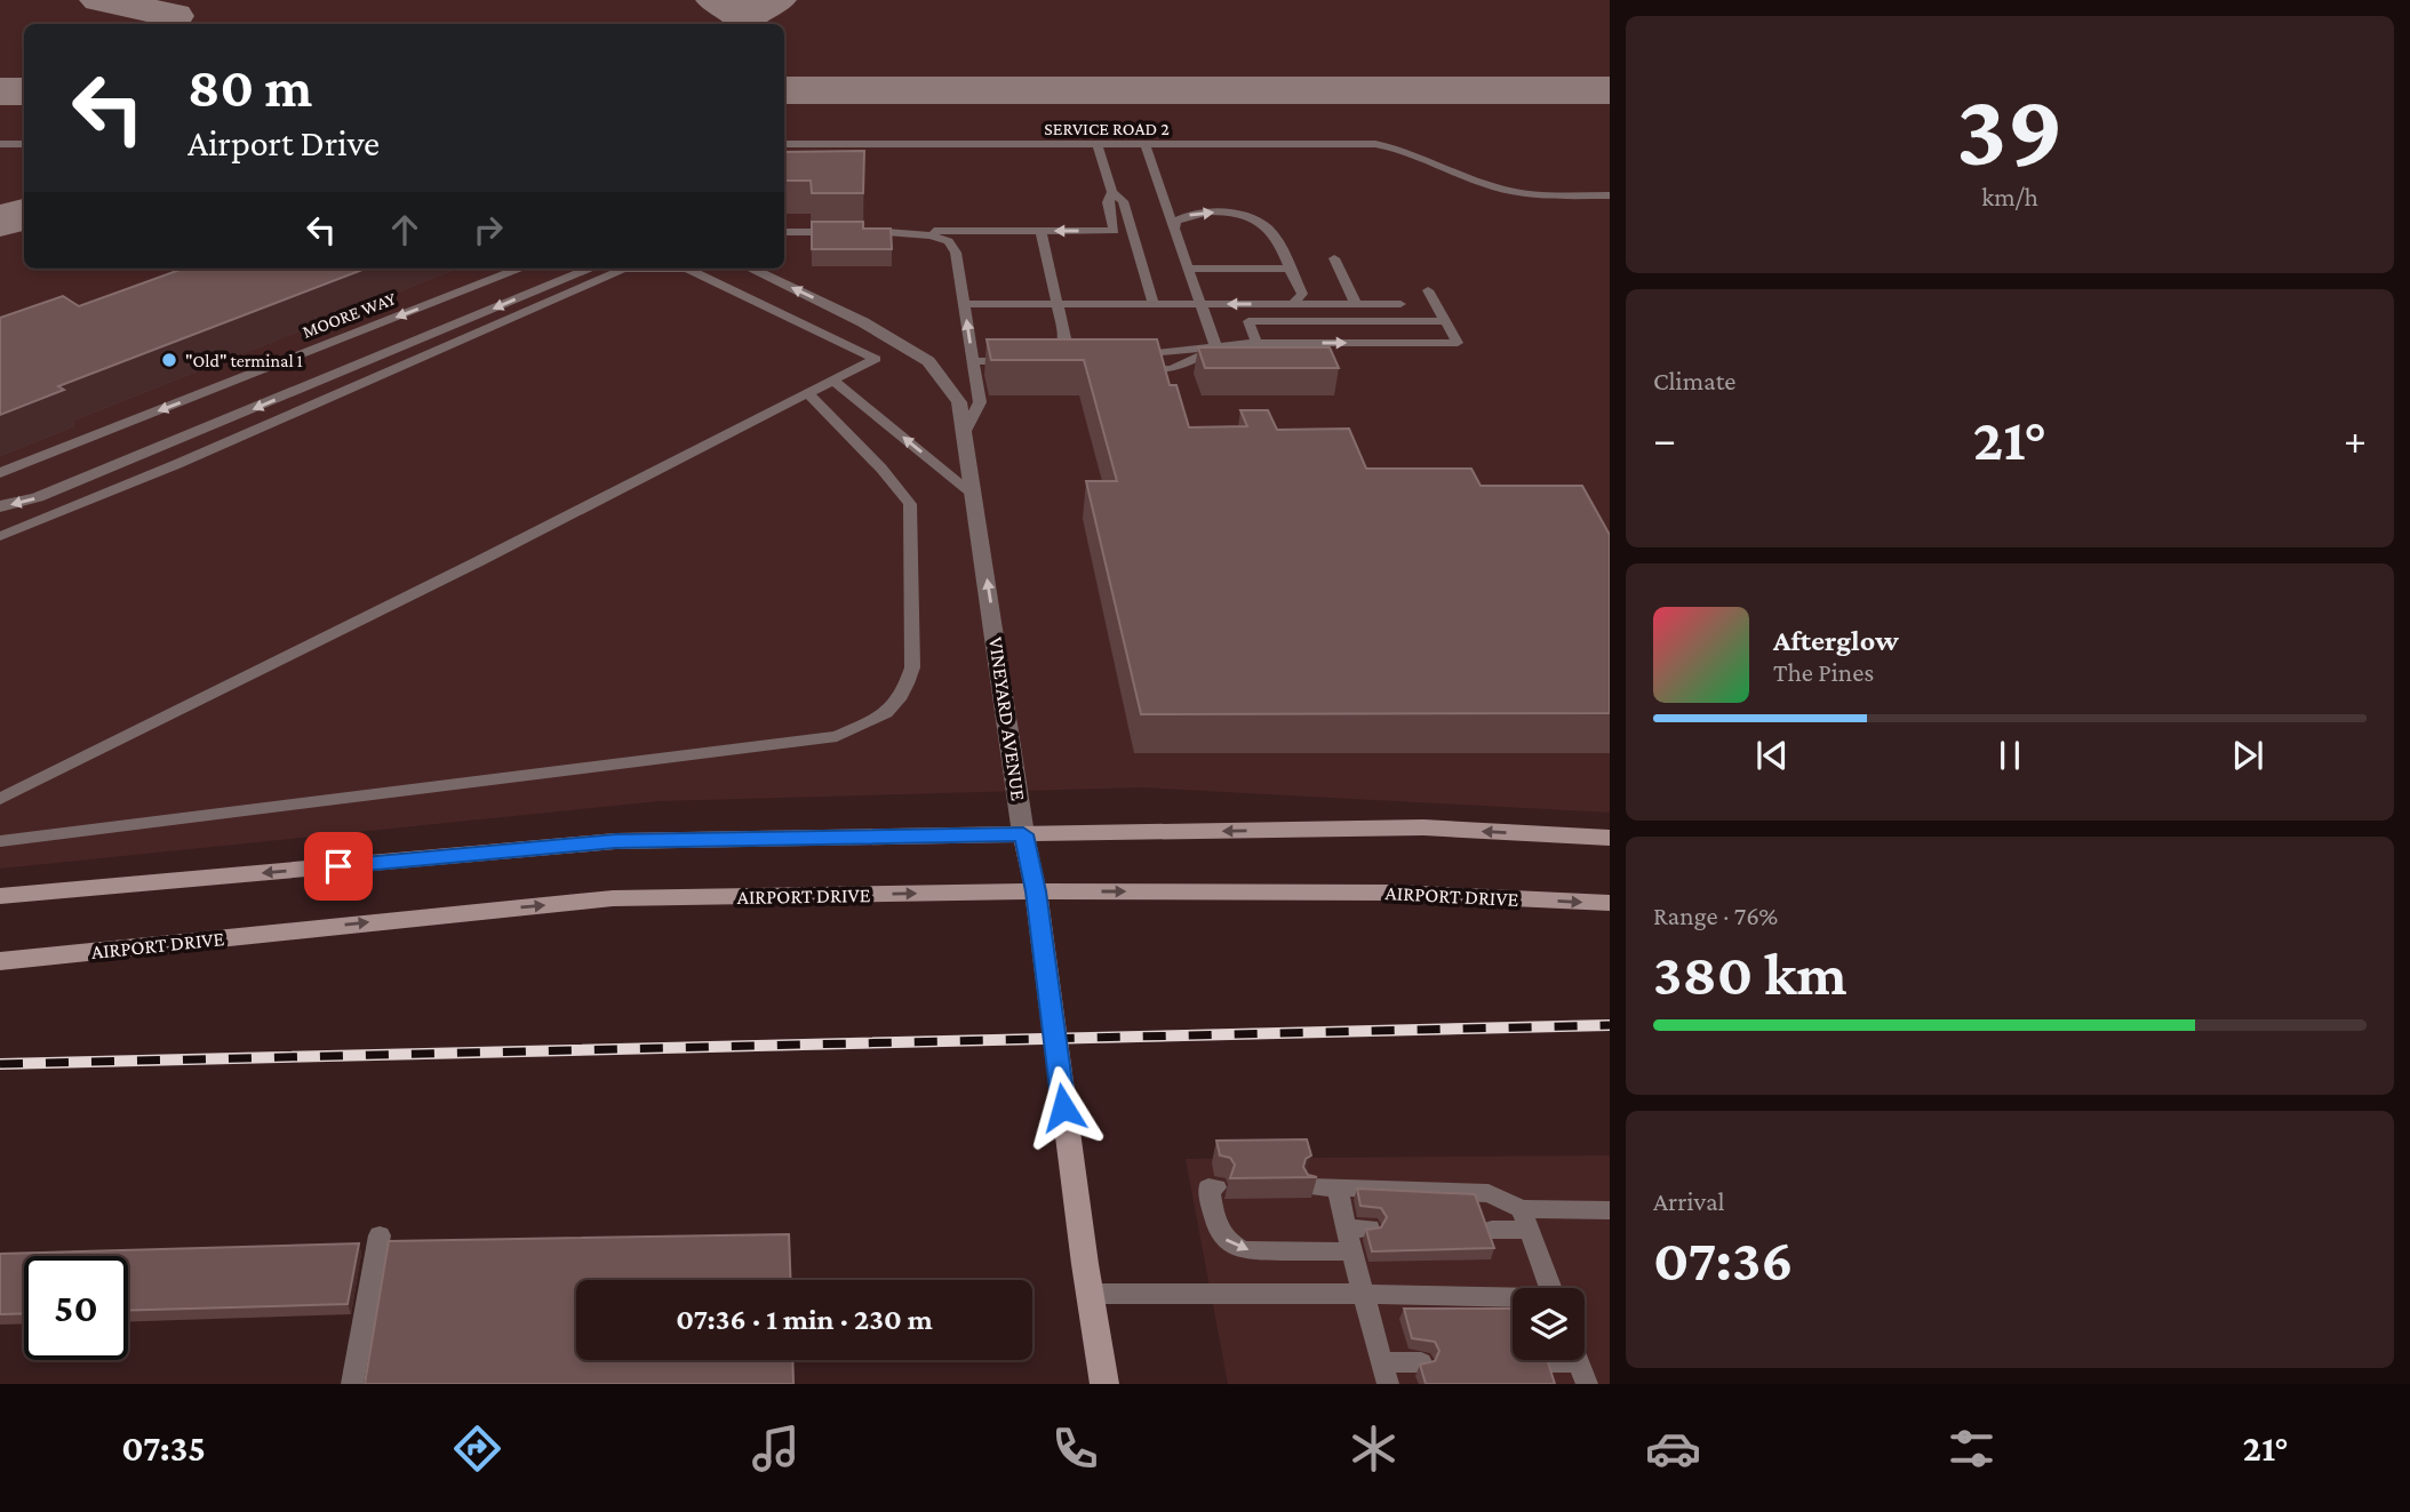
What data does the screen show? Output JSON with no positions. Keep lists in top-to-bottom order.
{
  "streets": {
    "main road": ["VINEYARD AVENUE", "AIRPORT DRIVE"],
    "street": ["MOORE WAY"],
    "lane": ["SERVICE ROAD 2"]
  },
  "crossings": [
    ["VINEYARD AVENUE", "AIRPORT DRIVE"]
  ],
  "one_way": ["VINEYARD AVENUE"],
  "places": ["\"Old\" terminal 1"],
  "page": {
    "tile": [
      ["39", "km/h"],
      "Climate",
      ["Range · 76%", "380 km"],
      ["Arrival", "07:36"]
    ],
    "turn": ["80 m", "Airport Drive"],
    "heat": ["−", "21°", "+"],
    "song": ["Afterglow", "The Pines"],
    "limit": "50",
    "trip": "07:36 · 1 min · 230 m",
    "tabs": ["07:35", "21°"]
  }
}
